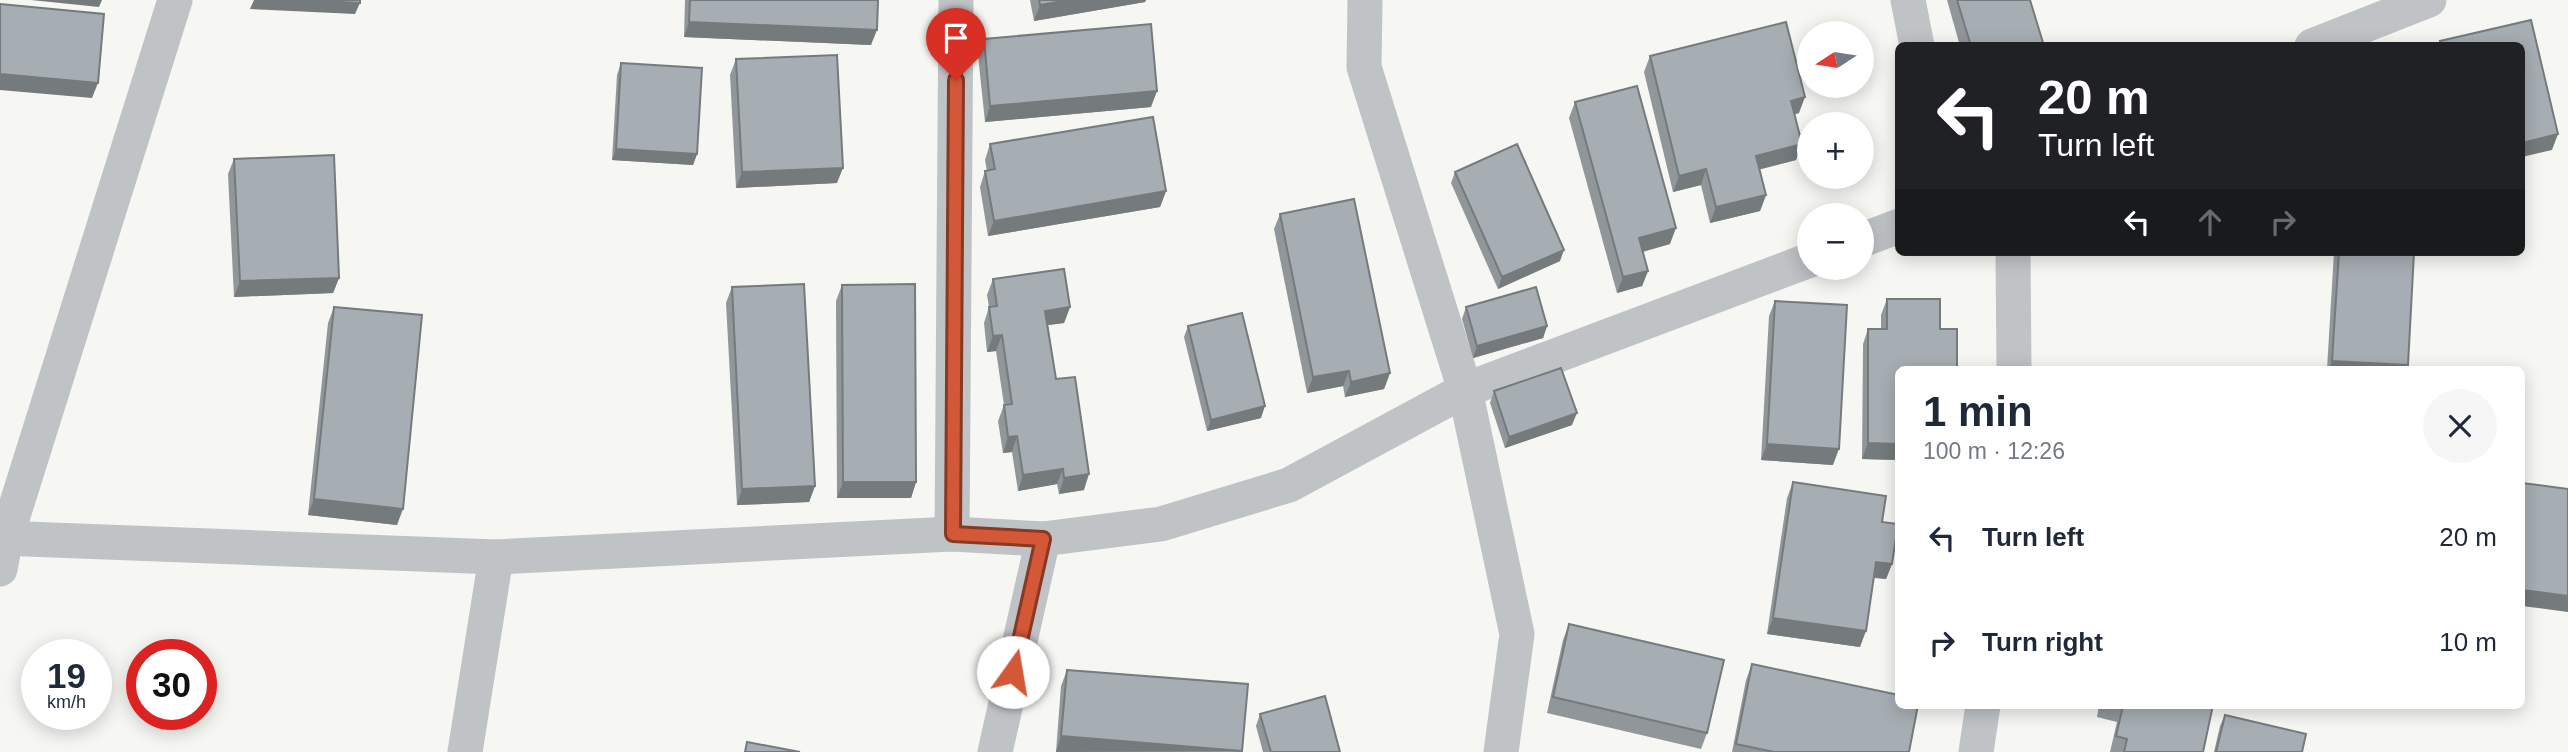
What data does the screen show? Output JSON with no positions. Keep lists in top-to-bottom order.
{
  "north": "left",
  "page": {
    "map_buttons": ["+", "−"],
    "turn": ["20 m", "Turn left"],
    "heading": ["1 min", "100 m · 12:26"],
    "list": [
      {
        "name": "Turn left",
        "value": "20 m"
      },
      {
        "name": "Turn right",
        "value": "10 m"
      }
    ],
    "speed": "19 km/h",
    "limit": "30"
  }
}
